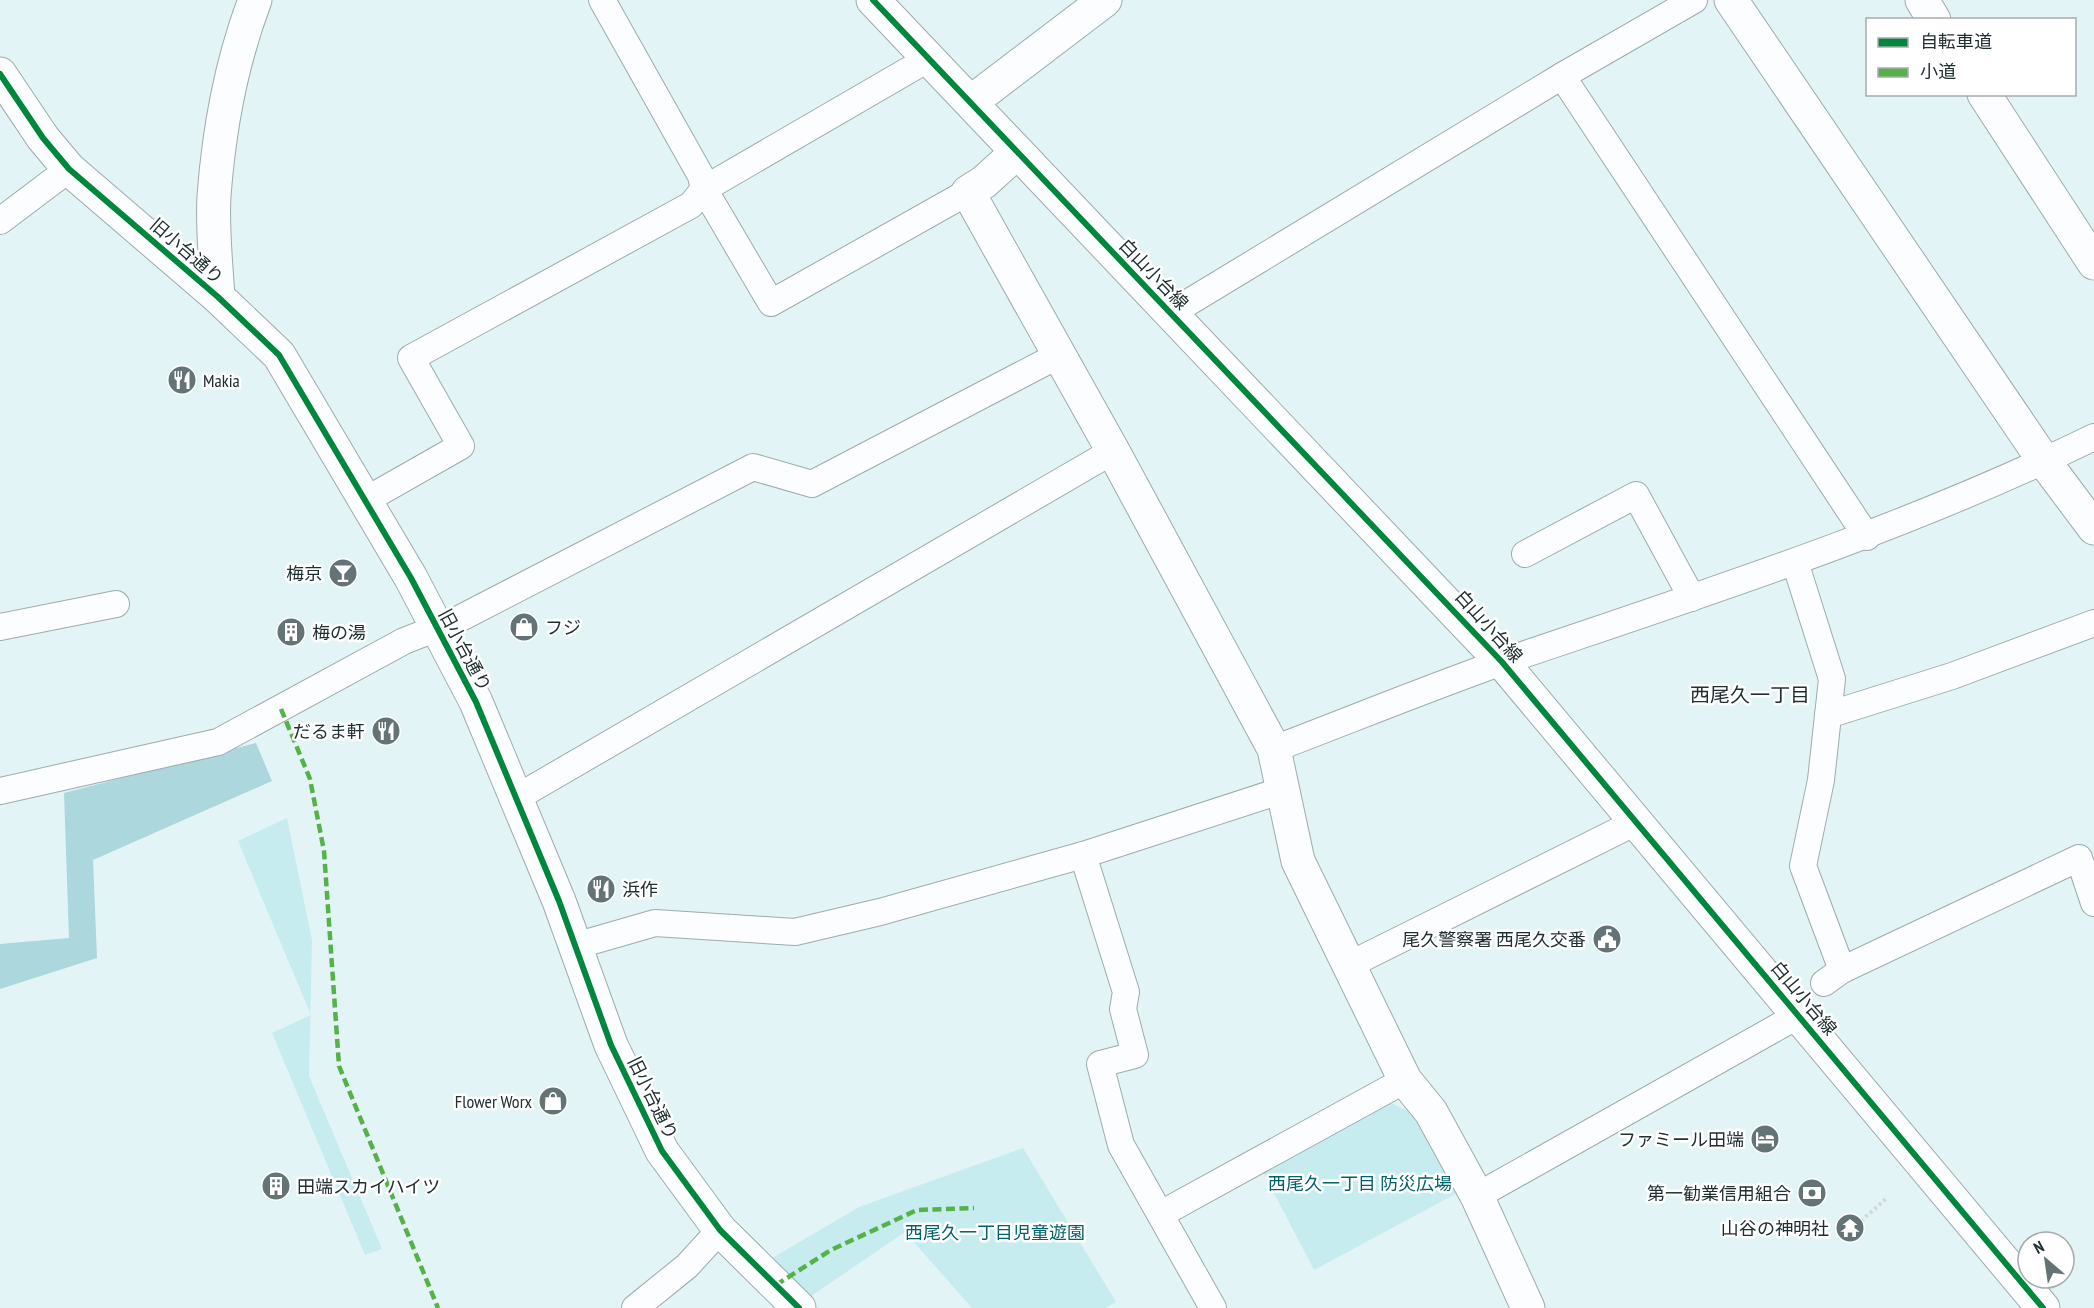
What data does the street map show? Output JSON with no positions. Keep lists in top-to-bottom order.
{
  "streets": {
    "street": ["旧小台通り", "白山小台線"]
  },
  "districts": ["西尾久一丁目"],
  "parks": ["西尾久一丁目 防災広場", "西尾久一丁目児童遊園"],
  "places": {
    "restaurant": ["Makia", "だるま軒", "浜作"],
    "bar": ["梅京"],
    "shop": ["フジ", "Flower Worx"],
    "building": ["梅の湯", "田端スカイハイツ"],
    "public building": ["尾久警察署 西尾久交番"],
    "hotel": ["ファミール田端"],
    "bank": ["第一勧業信用組合"],
    "temple": ["山谷の神明社"]
  },
  "legend": ["自転車道", "小道"],
  "north": "top left"
}
